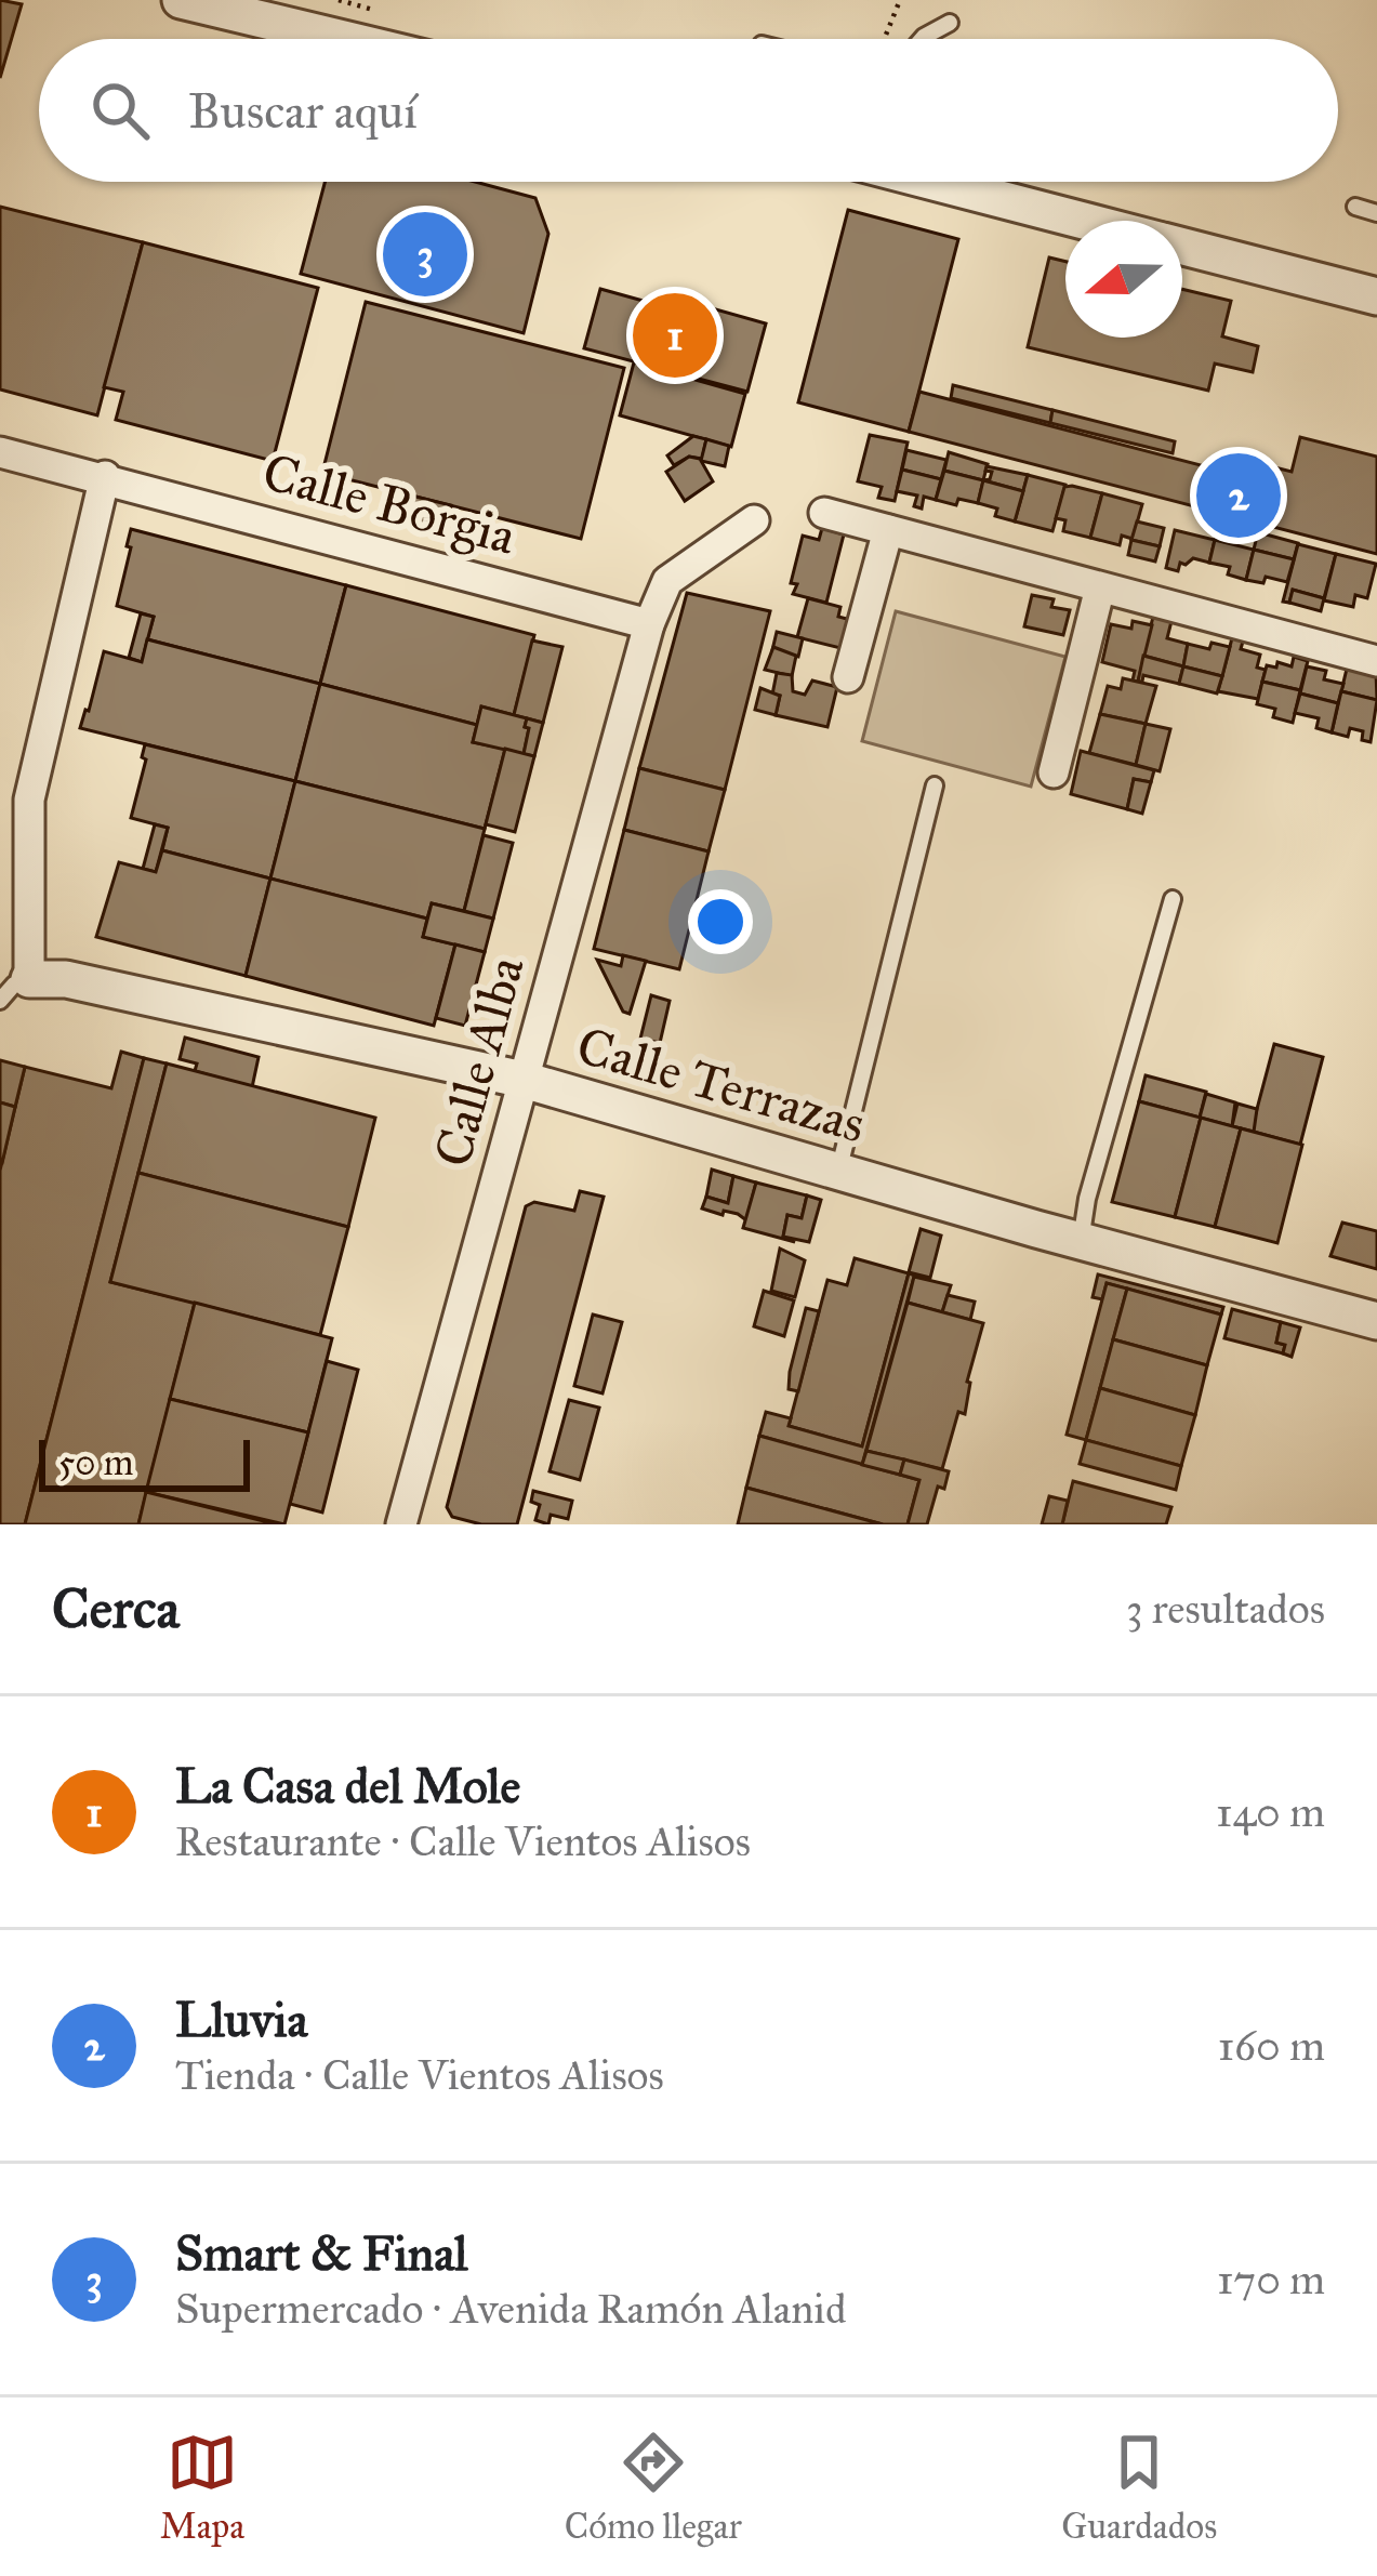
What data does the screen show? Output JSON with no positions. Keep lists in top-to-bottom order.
{
  "streets": {
    "street": ["Calle Borgia", "Calle Alba", "Calle Terrazas"]
  },
  "crossings": [
    ["Calle Borgia", "Calle Alba"],
    ["Calle Alba", "Calle Terrazas"]
  ],
  "scale_bar": "50 m",
  "north": "left",
  "page": {
    "search": "Buscar aquí",
    "pins": ["3", "1", "2"],
    "scale": "50 m",
    "heading": ["Cerca", "3 resultados"],
    "list": [
      {
        "mark": "1",
        "name": "La Casa del Mole",
        "note": "Restaurante · Calle Vientos Alisos",
        "value": "140 m"
      },
      {
        "mark": "2",
        "name": "Lluvia",
        "note": "Tienda · Calle Vientos Alisos",
        "value": "160 m"
      },
      {
        "mark": "3",
        "name": "Smart & Final",
        "note": "Supermercado · Avenida Ramón Alanid",
        "value": "170 m"
      }
    ],
    "nav": ["Mapa", "Cómo llegar", "Guardados"]
  }
}
